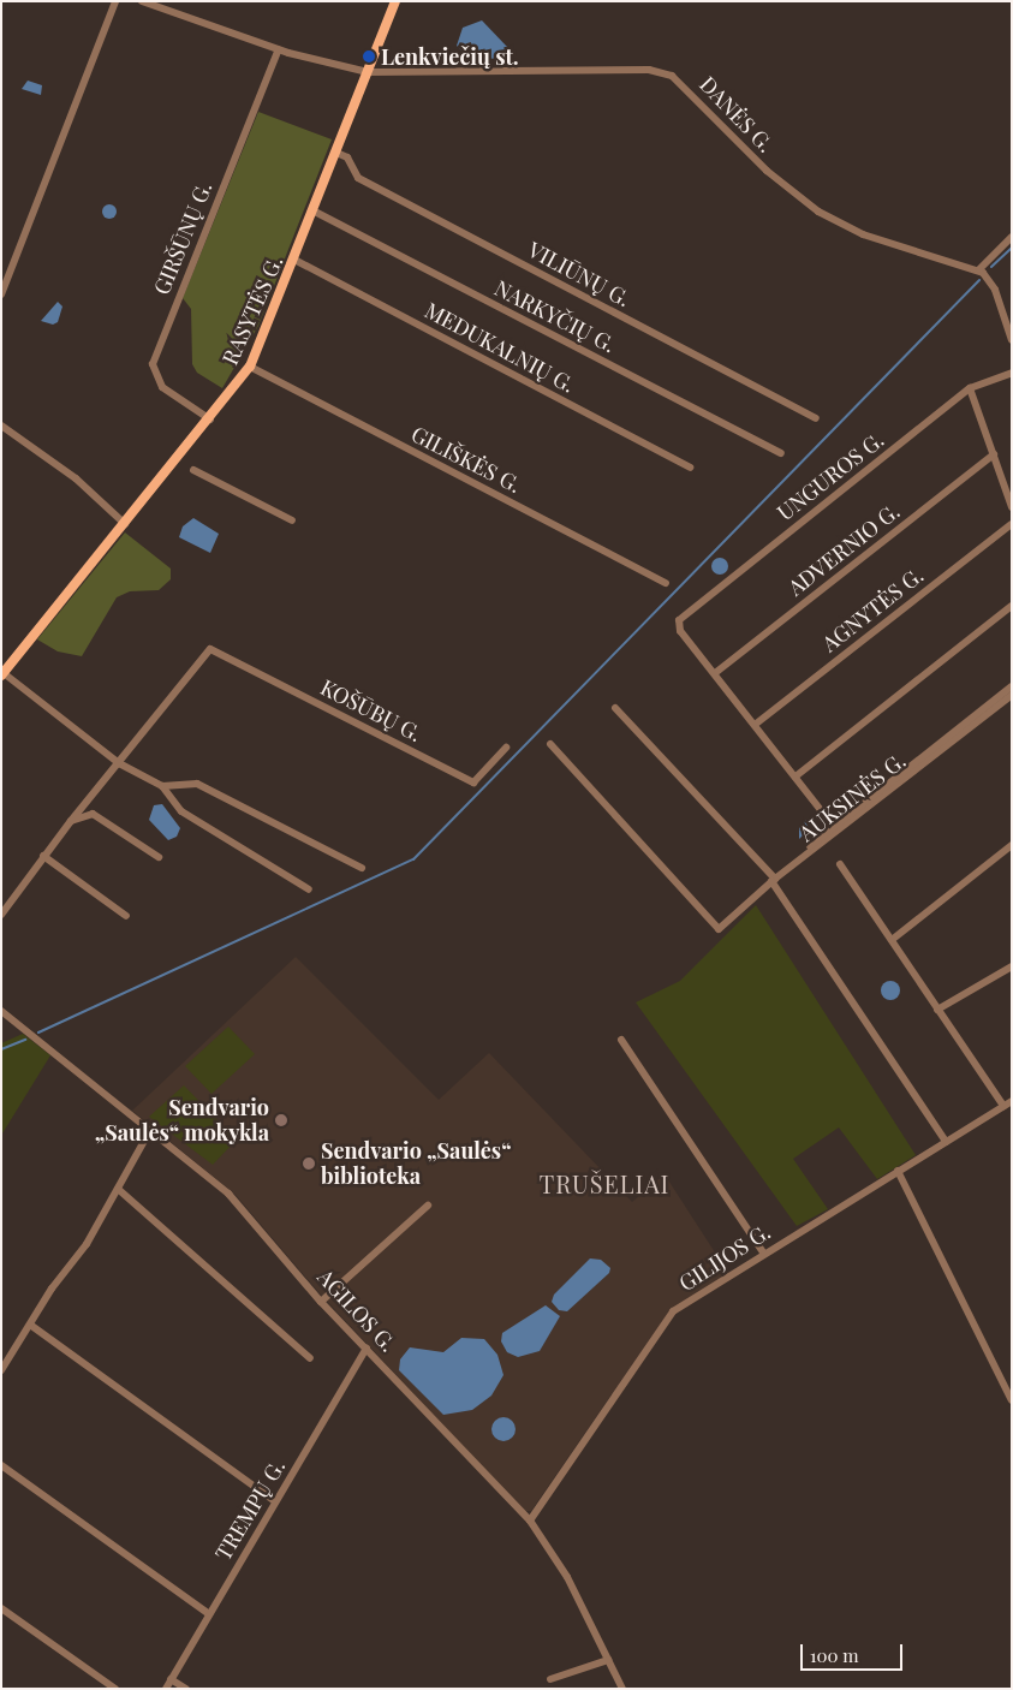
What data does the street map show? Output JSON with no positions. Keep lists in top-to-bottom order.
{
  "streets": {
    "main road": ["RASYTĖS G."],
    "street": [
      "DANĖS G.",
      "GIRŠŪNŲ G.",
      "VILIŪNŲ G.",
      "NARKYČIŲ G.",
      "MEDUKALNIŲ G.",
      "GILIŠKĖS G.",
      "UNGUROS G.",
      "ADVERNIO G.",
      "AGNYTĖS G.",
      "KOŠŪBŲ G.",
      "AUKSINĖS G.",
      "GILIJOS G.",
      "AGILOS G.",
      "TREMPŲ G."
    ]
  },
  "crossings": [
    ["DANĖS G.", "GIRŠŪNŲ G."],
    ["DANĖS G.", "RASYTĖS G."],
    ["GIRŠŪNŲ G.", "RASYTĖS G."],
    ["VILIŪNŲ G.", "RASYTĖS G."],
    ["RASYTĖS G.", "NARKYČIŲ G."],
    ["RASYTĖS G.", "MEDUKALNIŲ G."],
    ["RASYTĖS G.", "GILIŠKĖS G."],
    ["UNGUROS G.", "ADVERNIO G."],
    ["GILIJOS G.", "AGILOS G."],
    ["AGILOS G.", "TREMPŲ G."]
  ],
  "districts": ["TRUŠELIAI"],
  "places": ["Lenkviečių st.", "Sendvario „Saulės“ mokykla", "Sendvario „Saulės“ biblioteka"],
  "scale_bar": "100 m"
}
